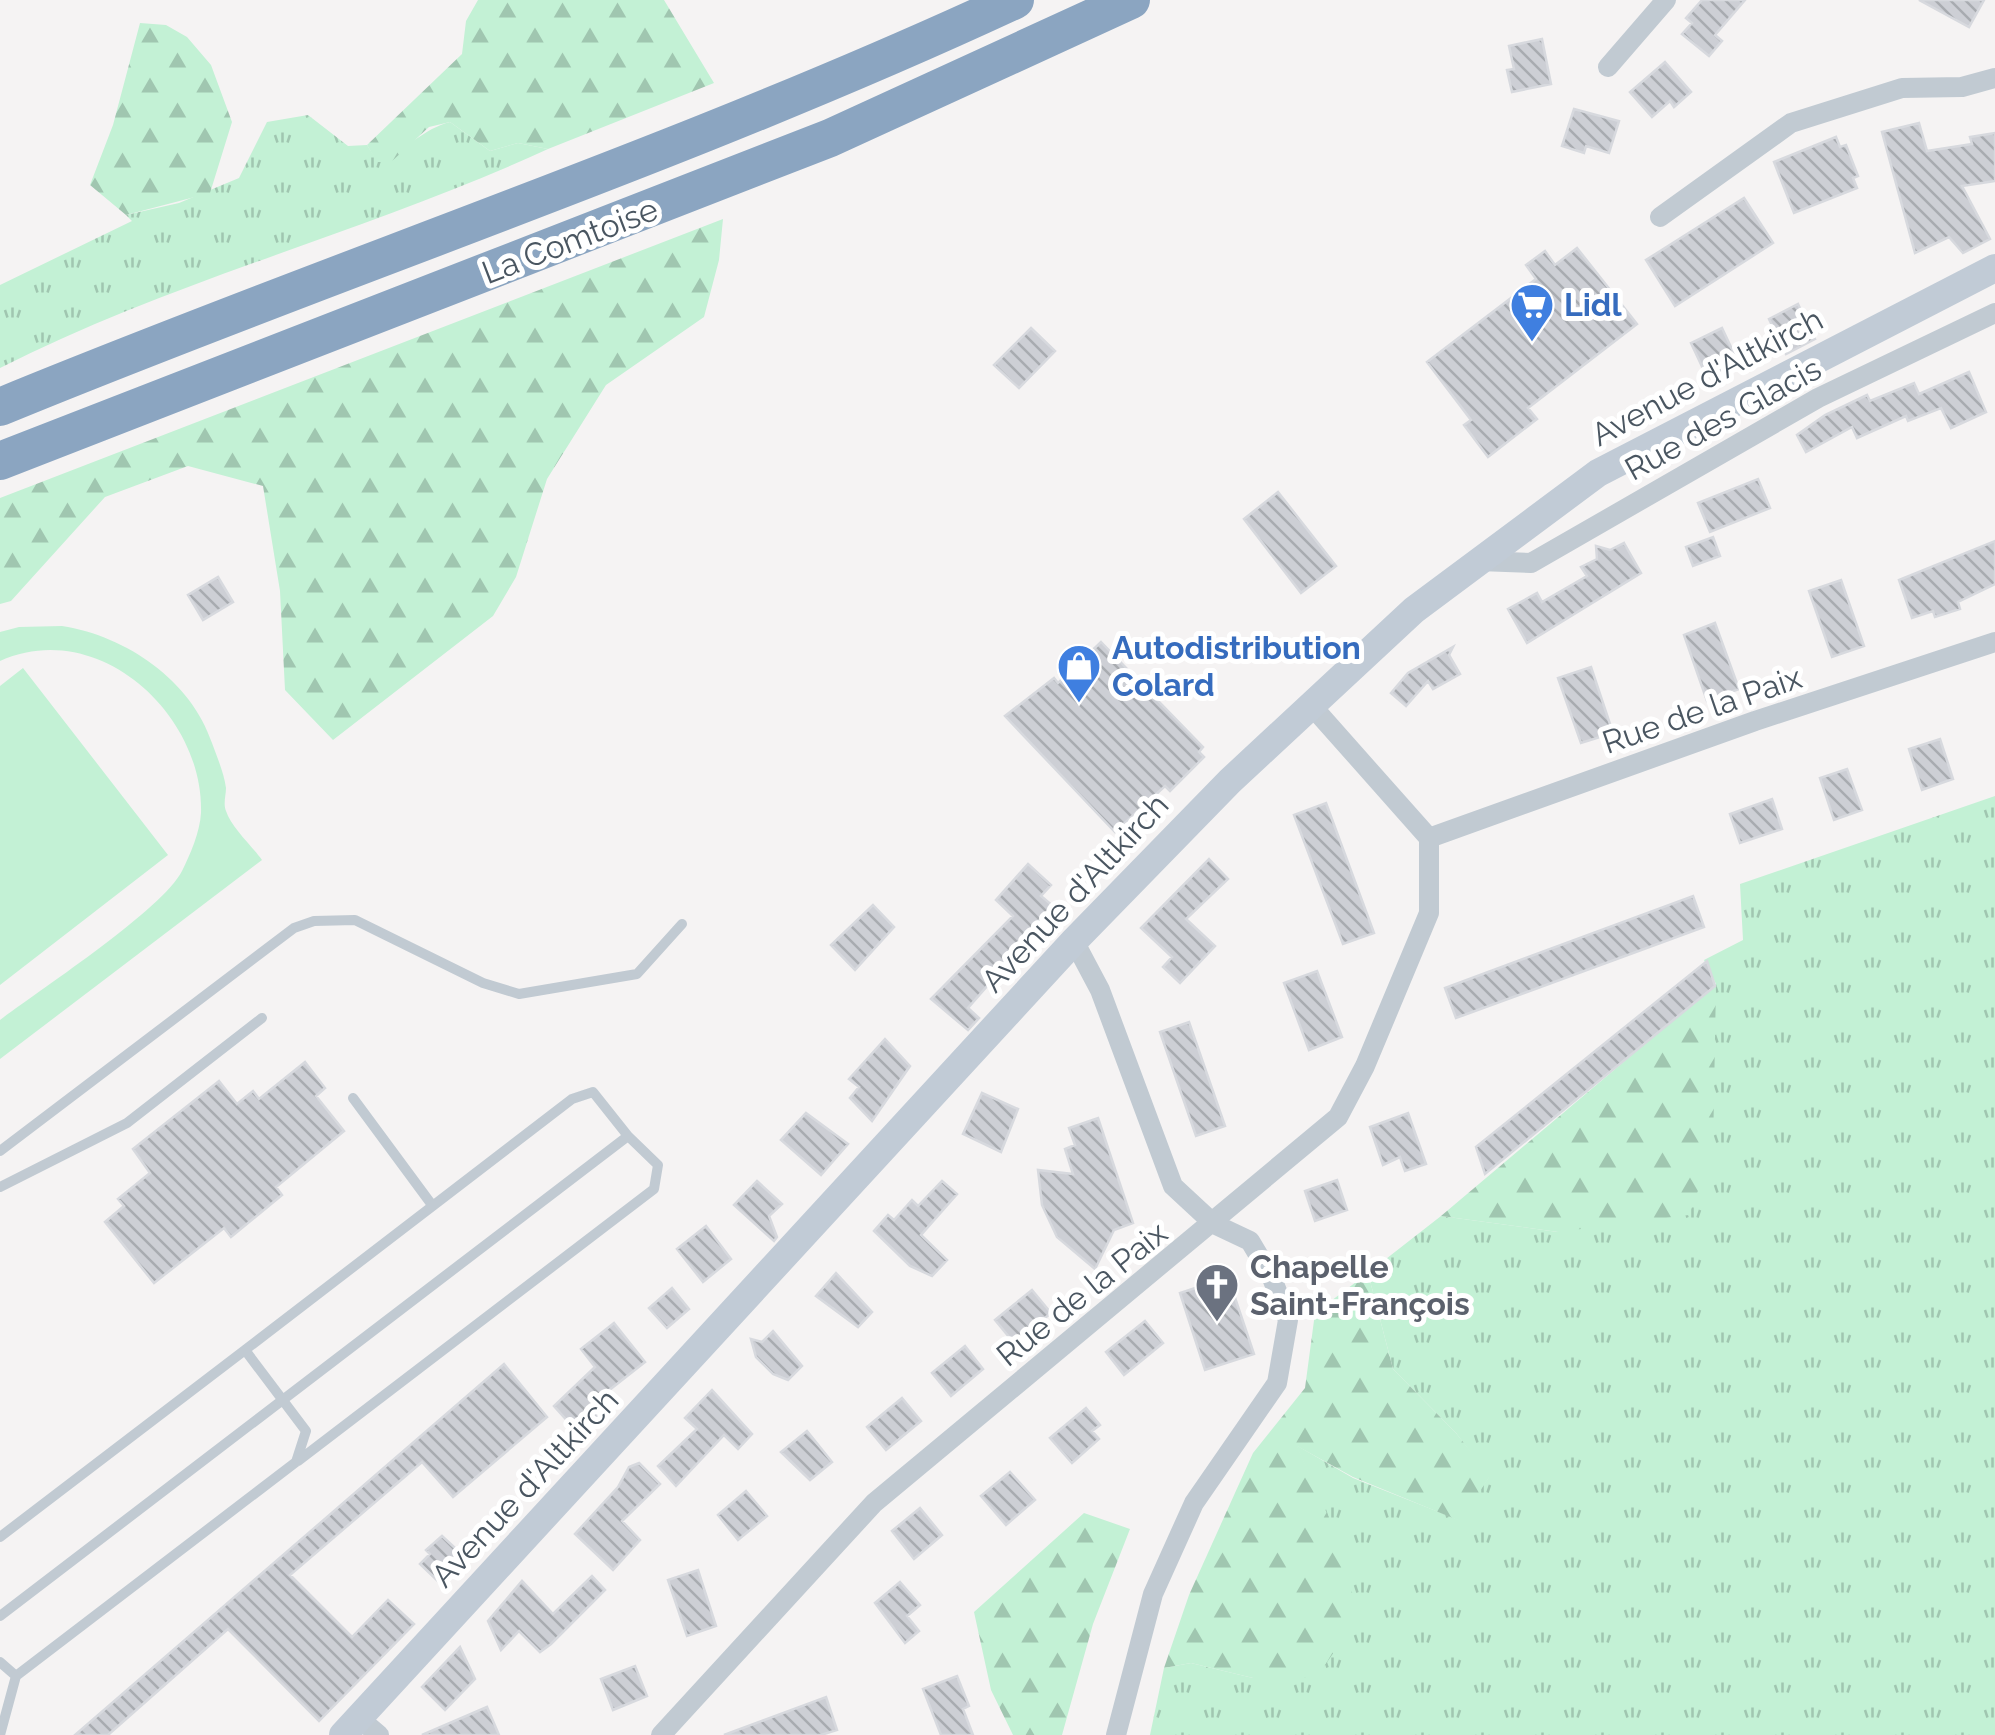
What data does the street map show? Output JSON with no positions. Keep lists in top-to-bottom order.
{
  "streets": {
    "highway": ["La Comtoise"],
    "street": ["Avenue d'Altkirch", "Rue des Glacis", "Rue de la Paix"]
  },
  "crossings": [
    ["Avenue d'Altkirch", "Rue des Glacis"]
  ],
  "places": {
    "supermarket": ["Lidl"],
    "shop": ["Autodistribution Colard"],
    "church": ["Chapelle Saint-François"]
  }
}
